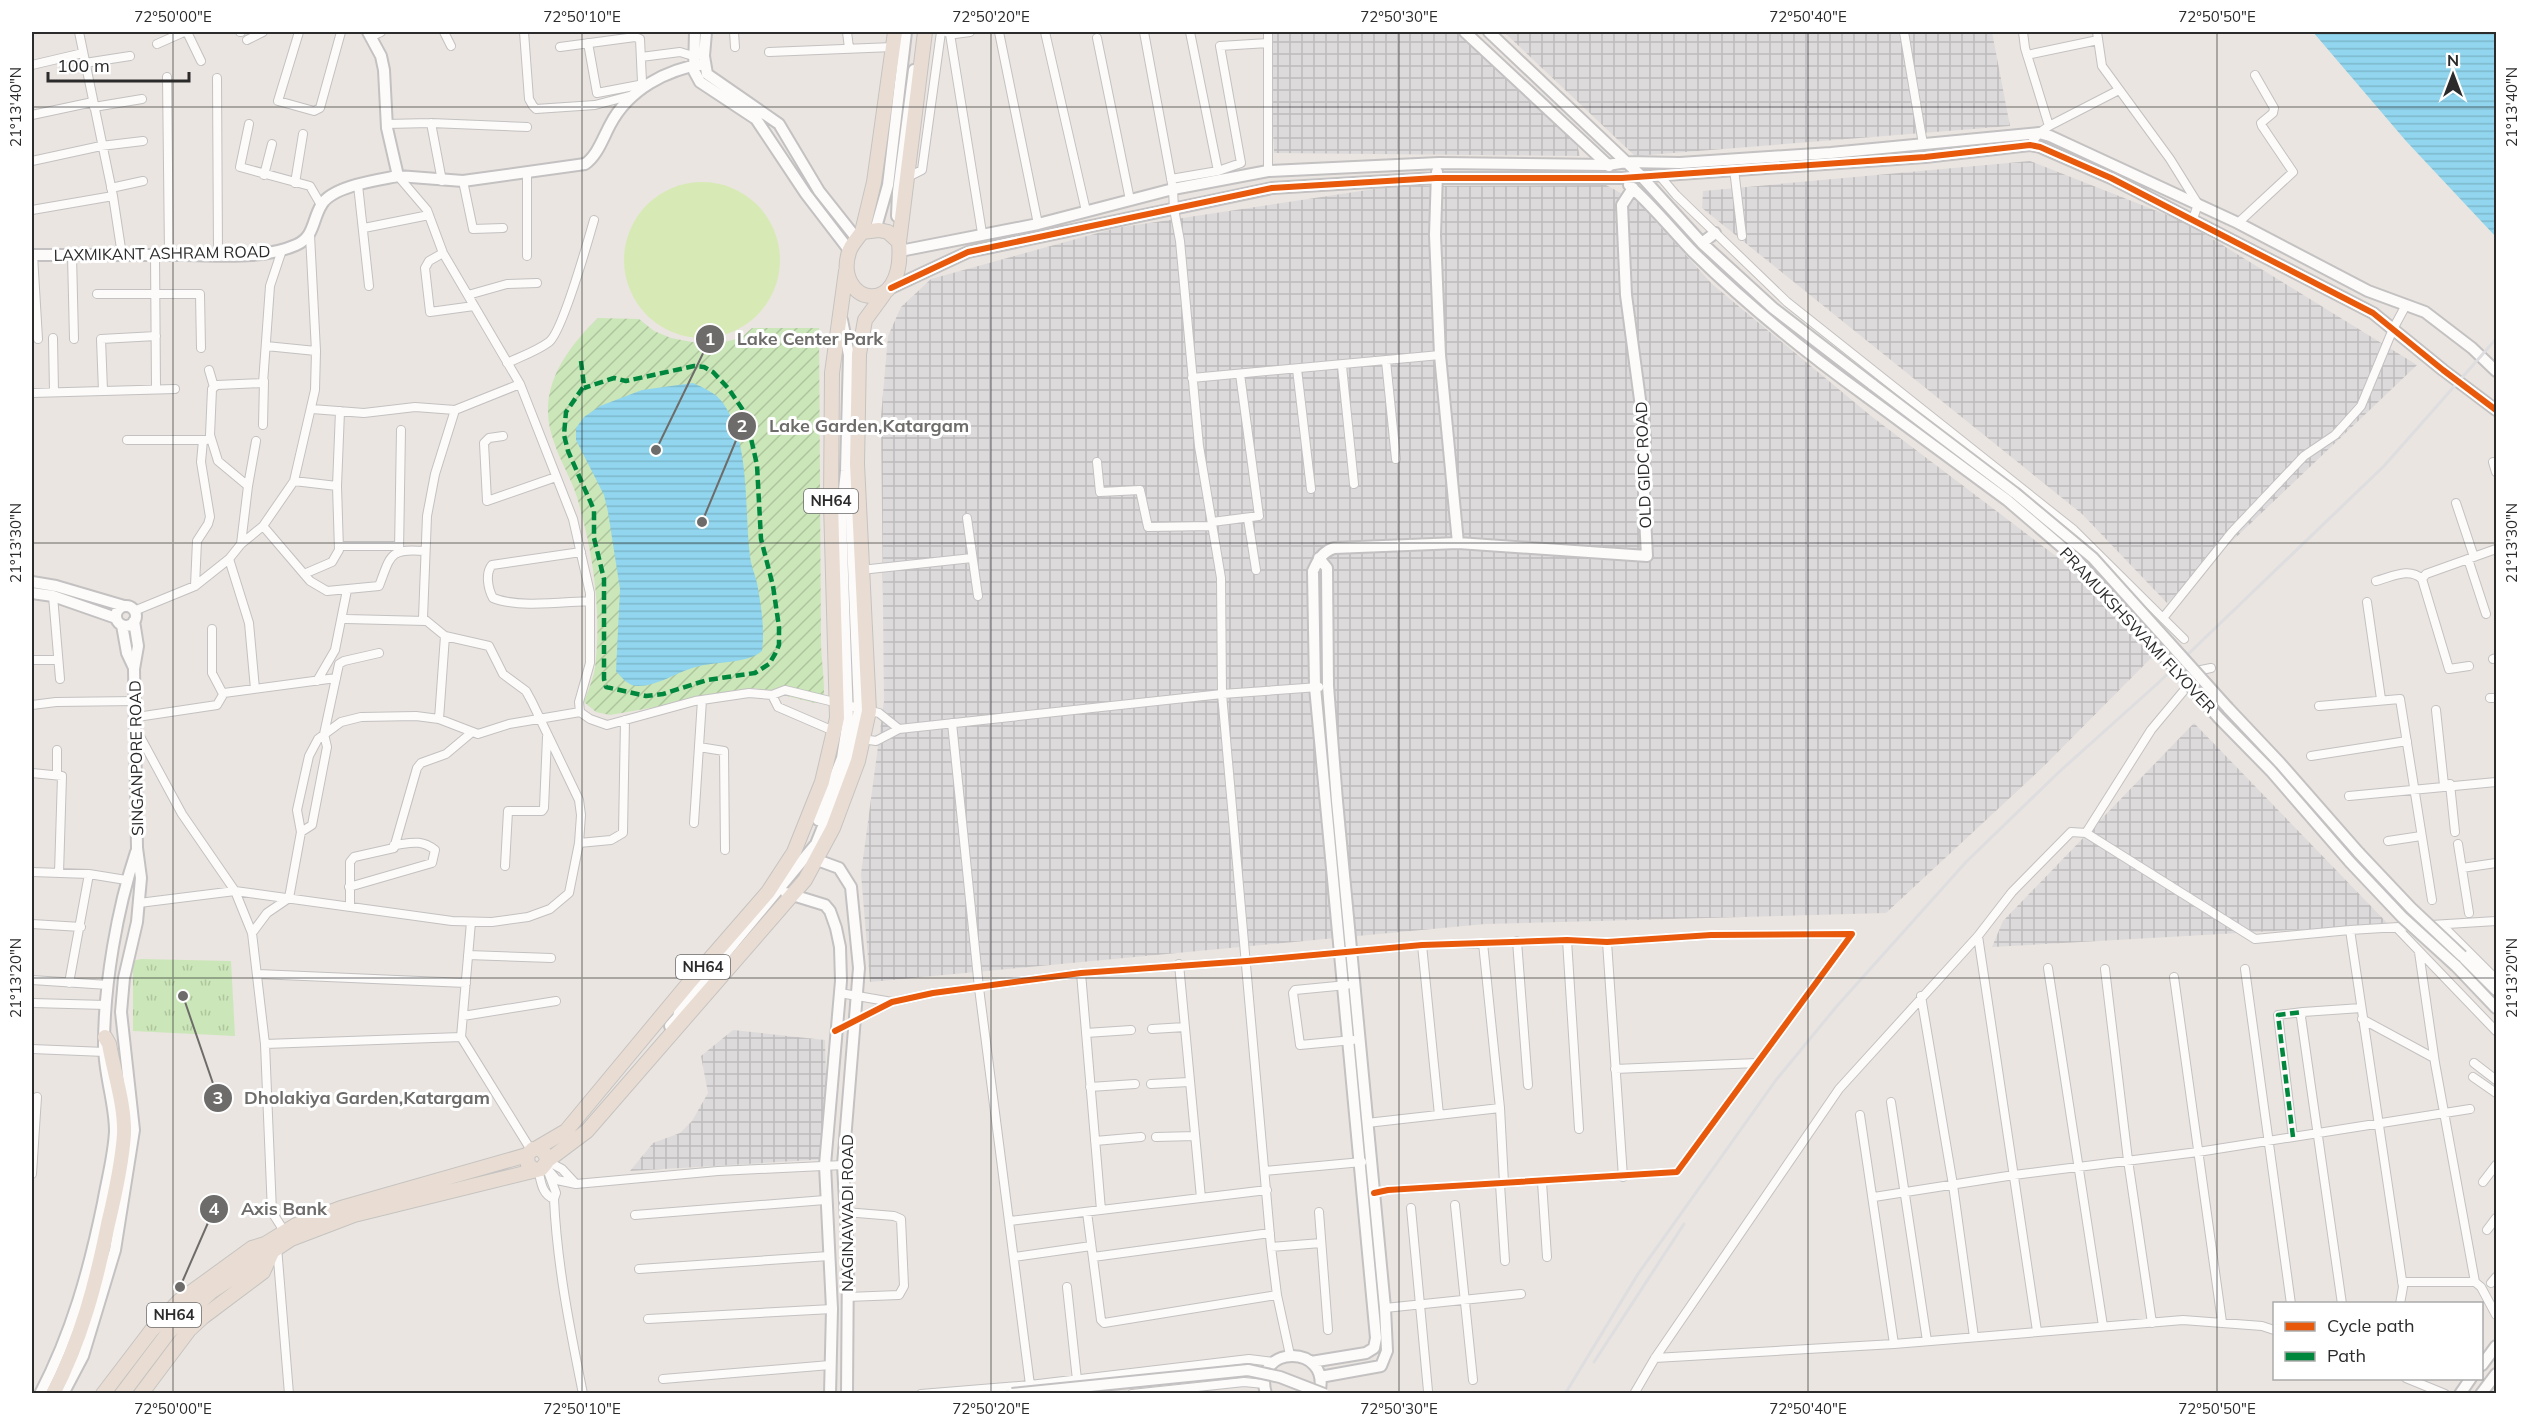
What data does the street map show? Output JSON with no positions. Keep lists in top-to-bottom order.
{
  "streets": {
    "highway": ["NH64"],
    "street": [
      "LAXMIKANT ASHRAM ROAD",
      "OLD GIDC ROAD",
      "PRAMUKSHSWAMI FLYOVER",
      "SINGANPORE ROAD",
      "NAGINAWADI ROAD"
    ]
  },
  "crossings": [
    ["OLD GIDC ROAD", "PRAMUKSHSWAMI FLYOVER"],
    ["NH64", "NAGINAWADI ROAD"]
  ],
  "places": [
    "Lake Center Park",
    "Lake Garden,Katargam",
    "Dholakiya Garden,Katargam",
    "Axis Bank"
  ],
  "legend": ["Cycle path", "Path"],
  "scale_bar": "100 m",
  "north": "top",
  "coordinates": [
    "72°50'00\"E",
    "72°50'10\"E",
    "72°50'20\"E",
    "72°50'30\"E",
    "72°50'40\"E",
    "72°50'50\"E",
    "21°13'40\"N",
    "21°13'30\"N",
    "21°13'20\"N"
  ]
}
